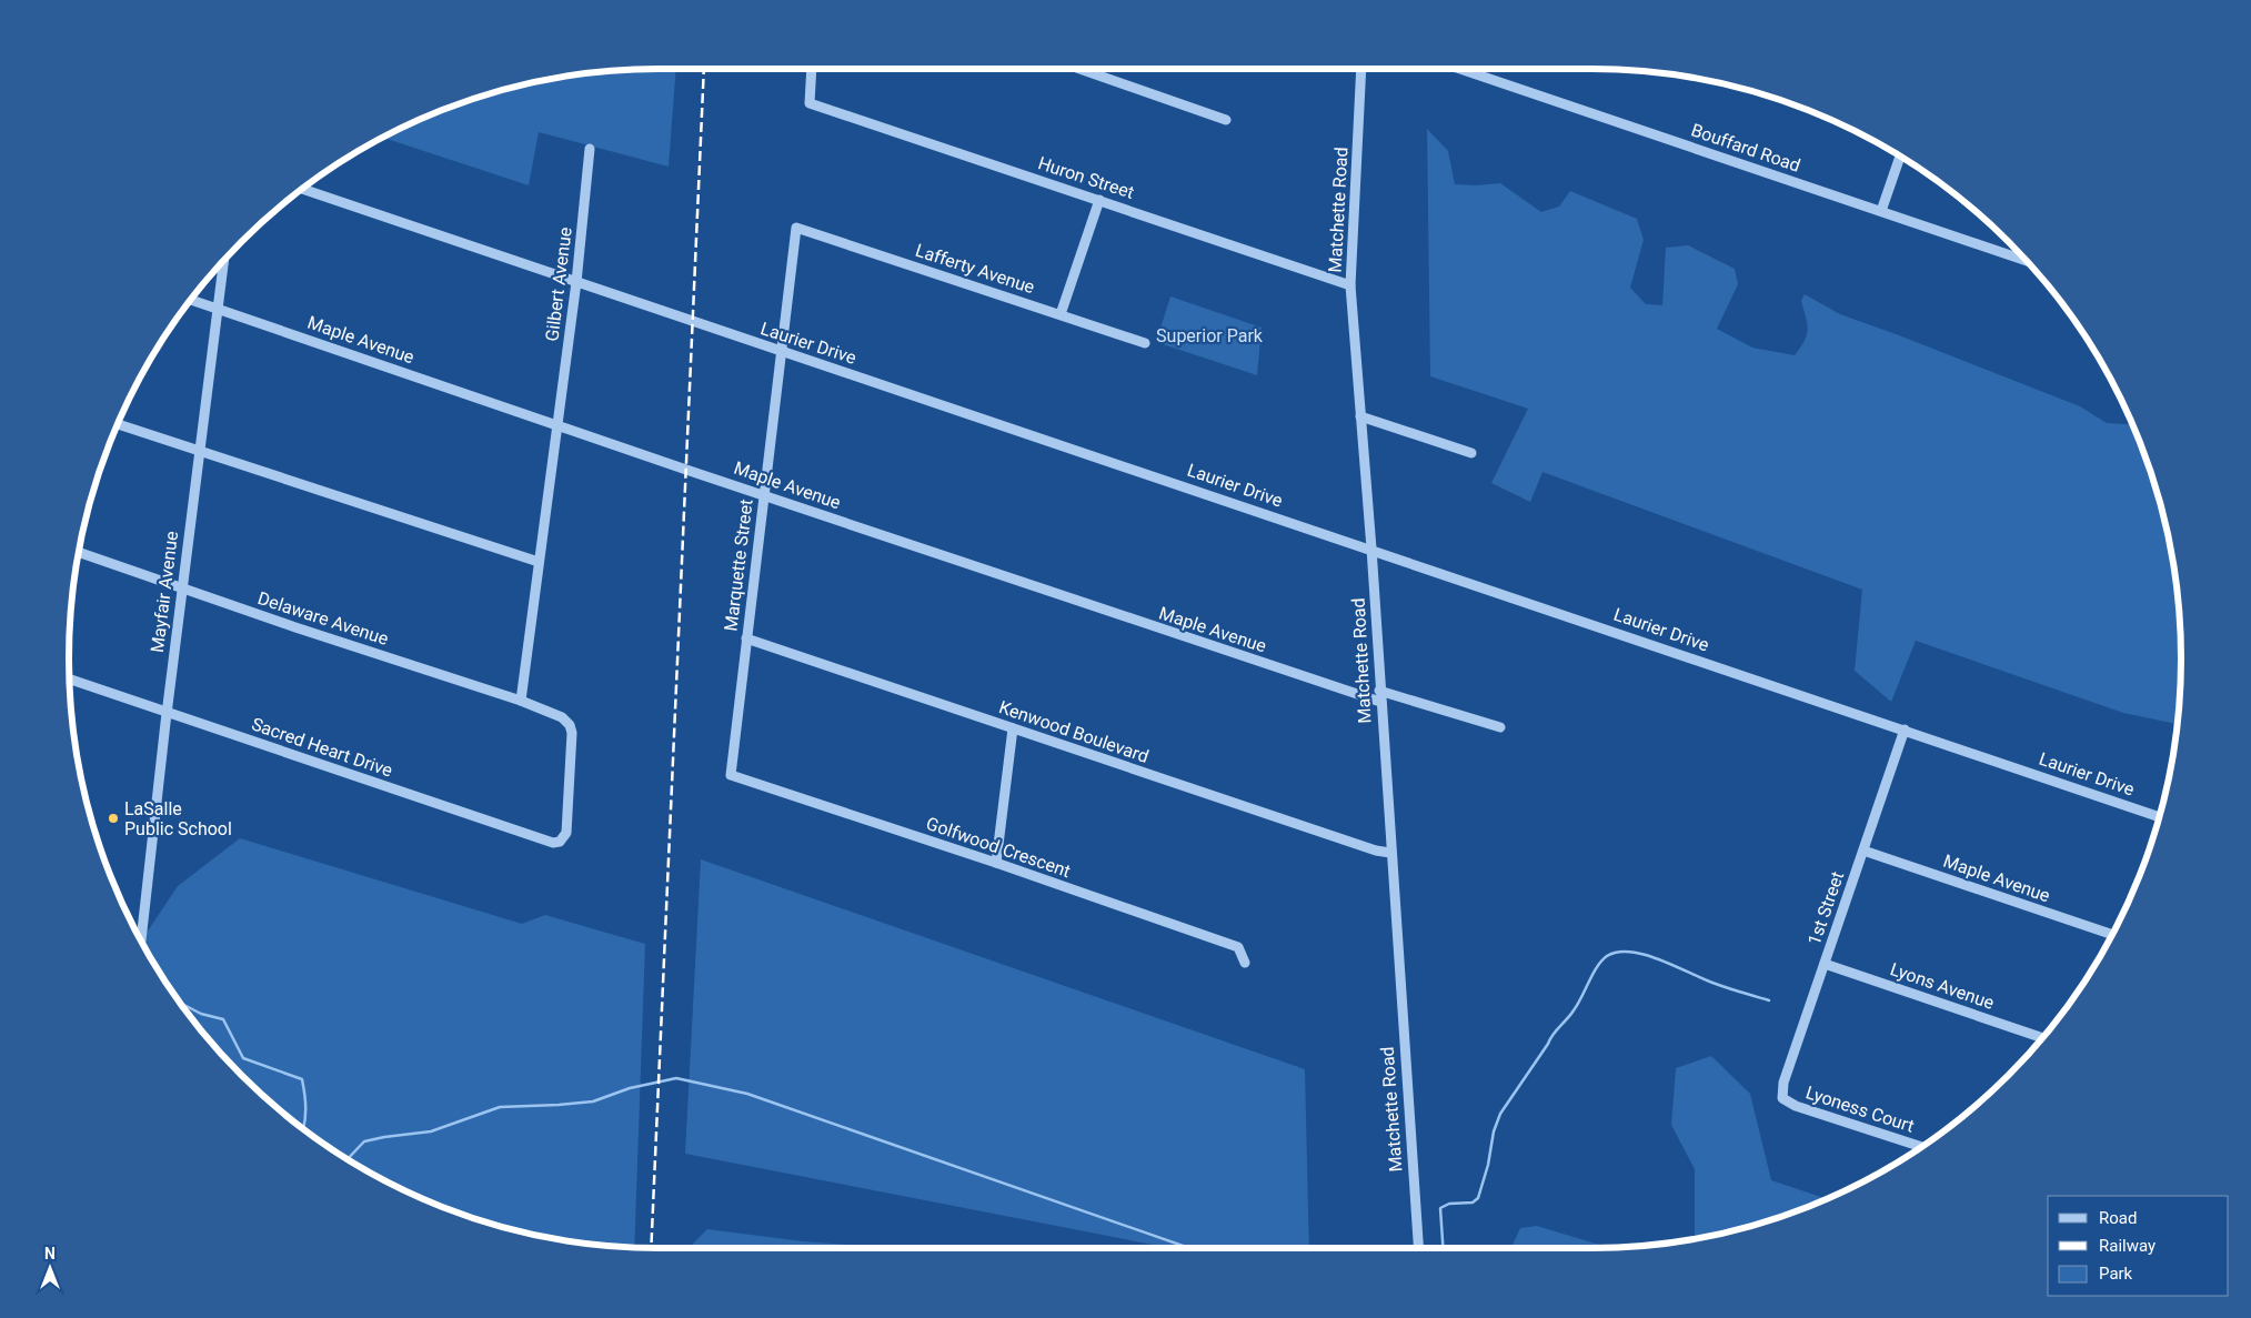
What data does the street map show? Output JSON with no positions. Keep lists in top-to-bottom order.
{
  "streets": {
    "street": [
      "Bouffard Road",
      "Huron Street",
      "Matchette Road",
      "Lafferty Avenue",
      "Gilbert Avenue",
      "Maple Avenue",
      "Laurier Drive",
      "Marquette Street",
      "Mayfair Avenue",
      "Delaware Avenue",
      "Kenwood Boulevard",
      "Sacred Heart Drive",
      "Golfwood Crescent",
      "1st Street",
      "Lyons Avenue",
      "Lyoness Court"
    ]
  },
  "crossings": [
    ["Huron Street", "Matchette Road"],
    ["Matchette Road", "Maple Avenue"],
    ["Matchette Road", "Laurier Drive"],
    ["Matchette Road", "Kenwood Boulevard"],
    ["Lafferty Avenue", "Marquette Street"],
    ["Gilbert Avenue", "Maple Avenue"],
    ["Gilbert Avenue", "Laurier Drive"],
    ["Gilbert Avenue", "Delaware Avenue"],
    ["Maple Avenue", "Marquette Street"],
    ["Maple Avenue", "Mayfair Avenue"],
    ["Maple Avenue", "1st Street"],
    ["Laurier Drive", "Marquette Street"],
    ["Laurier Drive", "1st Street"],
    ["Marquette Street", "Kenwood Boulevard"],
    ["Marquette Street", "Golfwood Crescent"],
    ["Mayfair Avenue", "Delaware Avenue"],
    ["Mayfair Avenue", "Sacred Heart Drive"],
    ["Delaware Avenue", "Sacred Heart Drive"],
    ["1st Street", "Lyons Avenue"],
    ["1st Street", "Lyoness Court"]
  ],
  "parks": ["Superior Park"],
  "places": ["LaSalle Public School"],
  "legend": ["Road", "Railway", "Park"],
  "north": "top"
}
